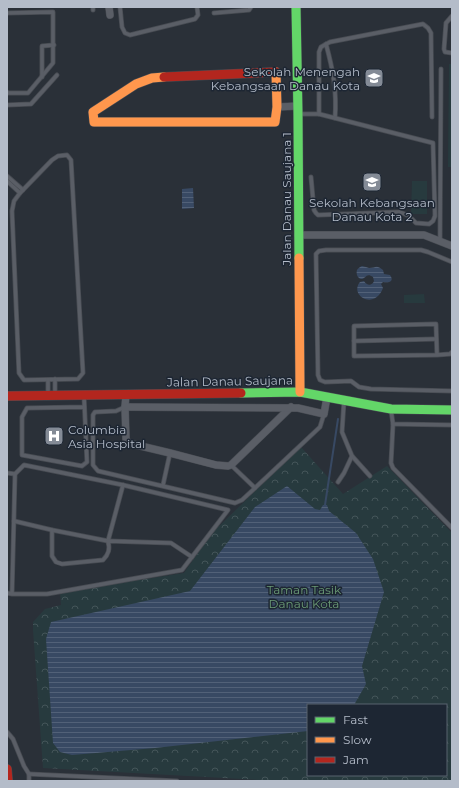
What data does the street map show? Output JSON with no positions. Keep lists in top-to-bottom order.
{
  "streets": {
    "street": ["Jalan Danau Saujana 1", "Jalan Danau Saujana"]
  },
  "crossings": [
    ["Jalan Danau Saujana 1", "Jalan Danau Saujana"]
  ],
  "parks": ["Taman Tasik Danau Kota"],
  "places": {
    "school or university": ["Sekolah Menengah Kebangsaan Danau Kota", "Sekolah Kebangsaan Danau Kota 2"],
    "hospital": ["Columbia Asia Hospital"]
  },
  "legend": ["Fast", "Slow", "Jam"]
}
